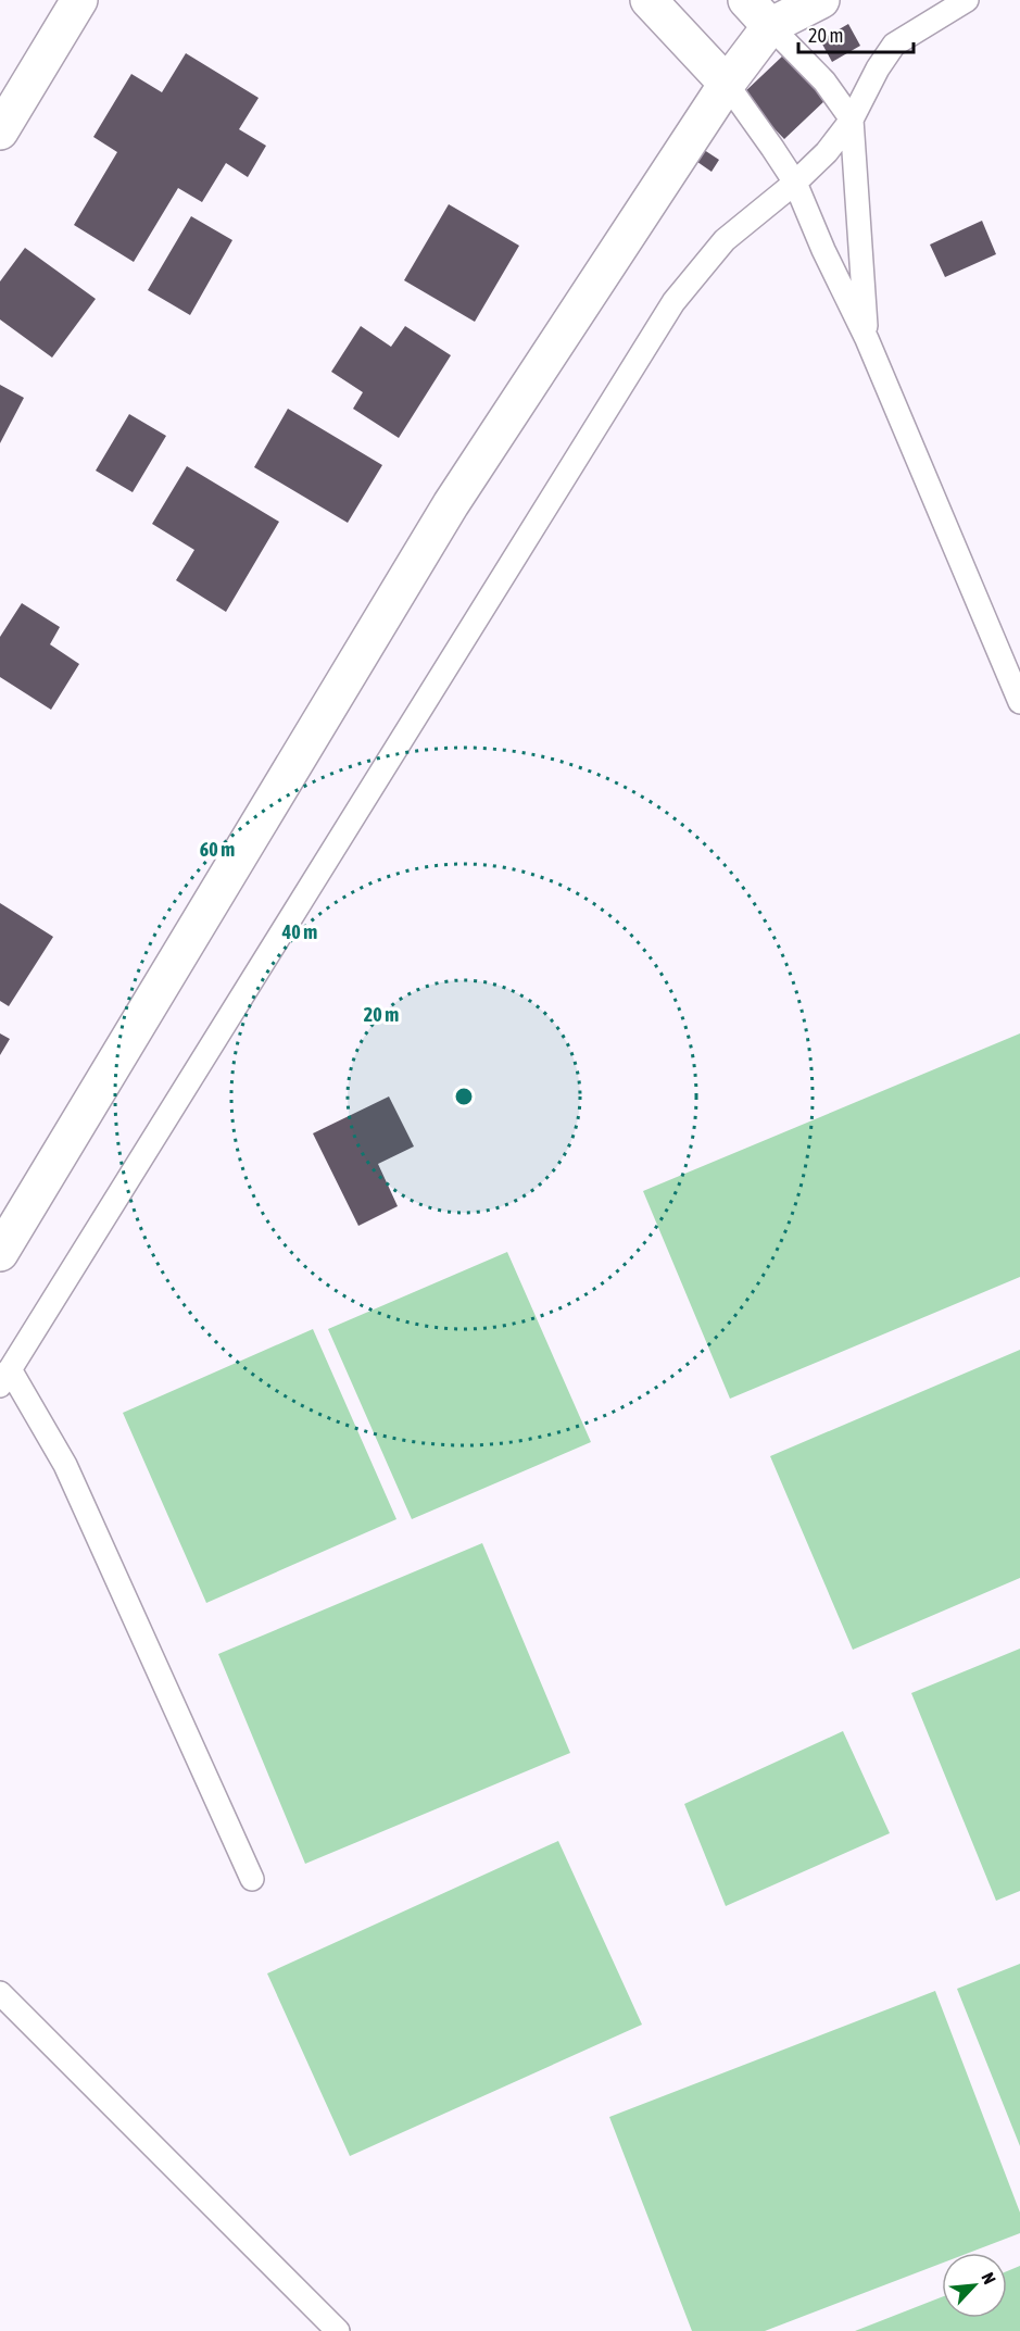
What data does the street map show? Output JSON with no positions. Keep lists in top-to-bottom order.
{
  "scale_bar": "20 m",
  "north": "top right",
  "rings": ["60 m", "40 m", "20 m"]
}
